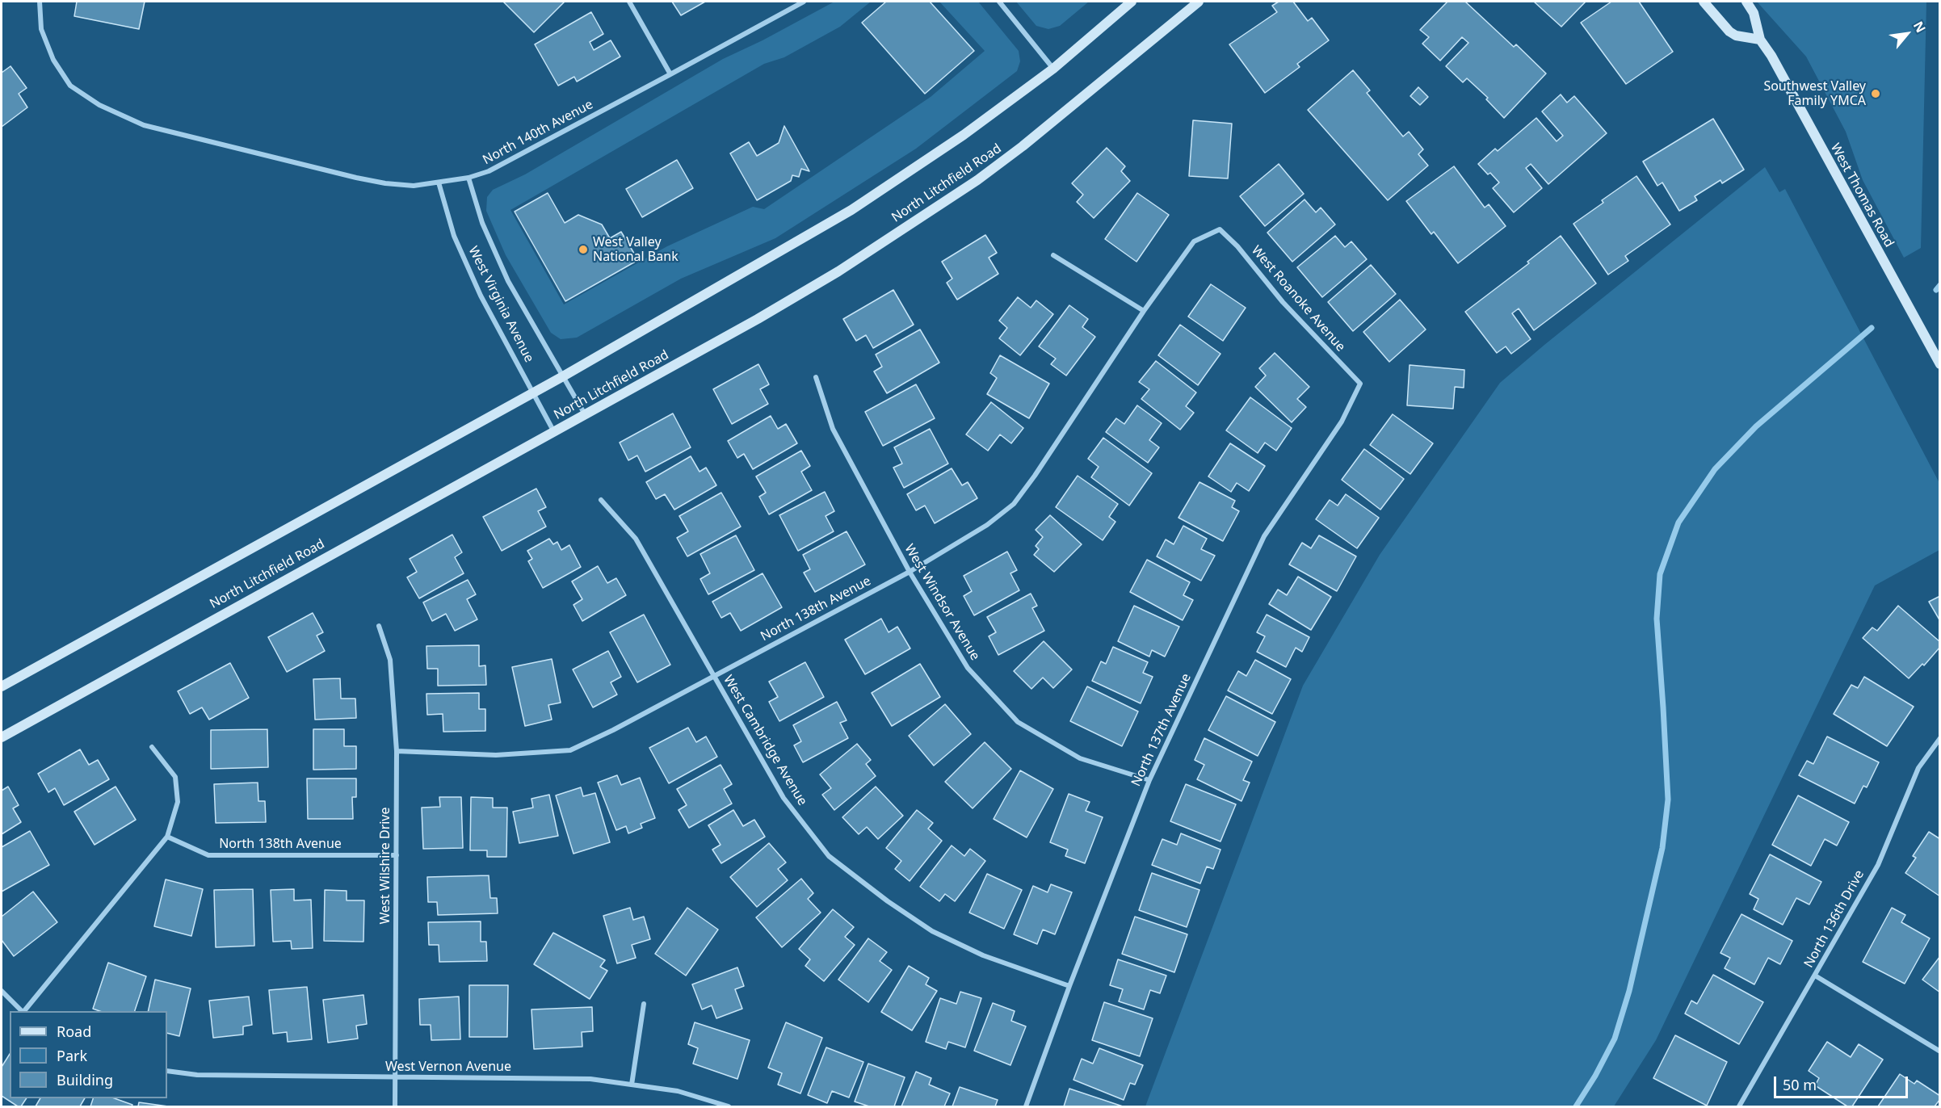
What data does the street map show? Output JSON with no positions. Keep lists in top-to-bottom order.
{
  "streets": {
    "main road": ["North Litchfield Road", "West Thomas Road"],
    "street": [
      "North 140th Avenue",
      "West Roanoke Avenue",
      "West Virginia Avenue",
      "West Windsor Avenue",
      "North 138th Avenue",
      "North 137th Avenue",
      "West Cambridge Avenue",
      "West Wilshire Drive",
      "North 136th Drive",
      "West Vernon Avenue"
    ]
  },
  "crossings": [
    ["North 140th Avenue", "West Virginia Avenue"],
    ["North Litchfield Road", "West Virginia Avenue"],
    ["West Roanoke Avenue", "North 138th Avenue"],
    ["West Roanoke Avenue", "North 137th Avenue"],
    ["West Windsor Avenue", "North 138th Avenue"],
    ["West Windsor Avenue", "North 137th Avenue"],
    ["North 138th Avenue", "West Cambridge Avenue"],
    ["North 138th Avenue", "West Wilshire Drive"],
    ["North 137th Avenue", "West Cambridge Avenue"],
    ["West Wilshire Drive", "West Vernon Avenue"]
  ],
  "places": ["Southwest Valley Family YMCA", "West Valley National Bank"],
  "legend": ["Road", "Park", "Building"],
  "scale_bar": "50 m",
  "north": "top right"
}
